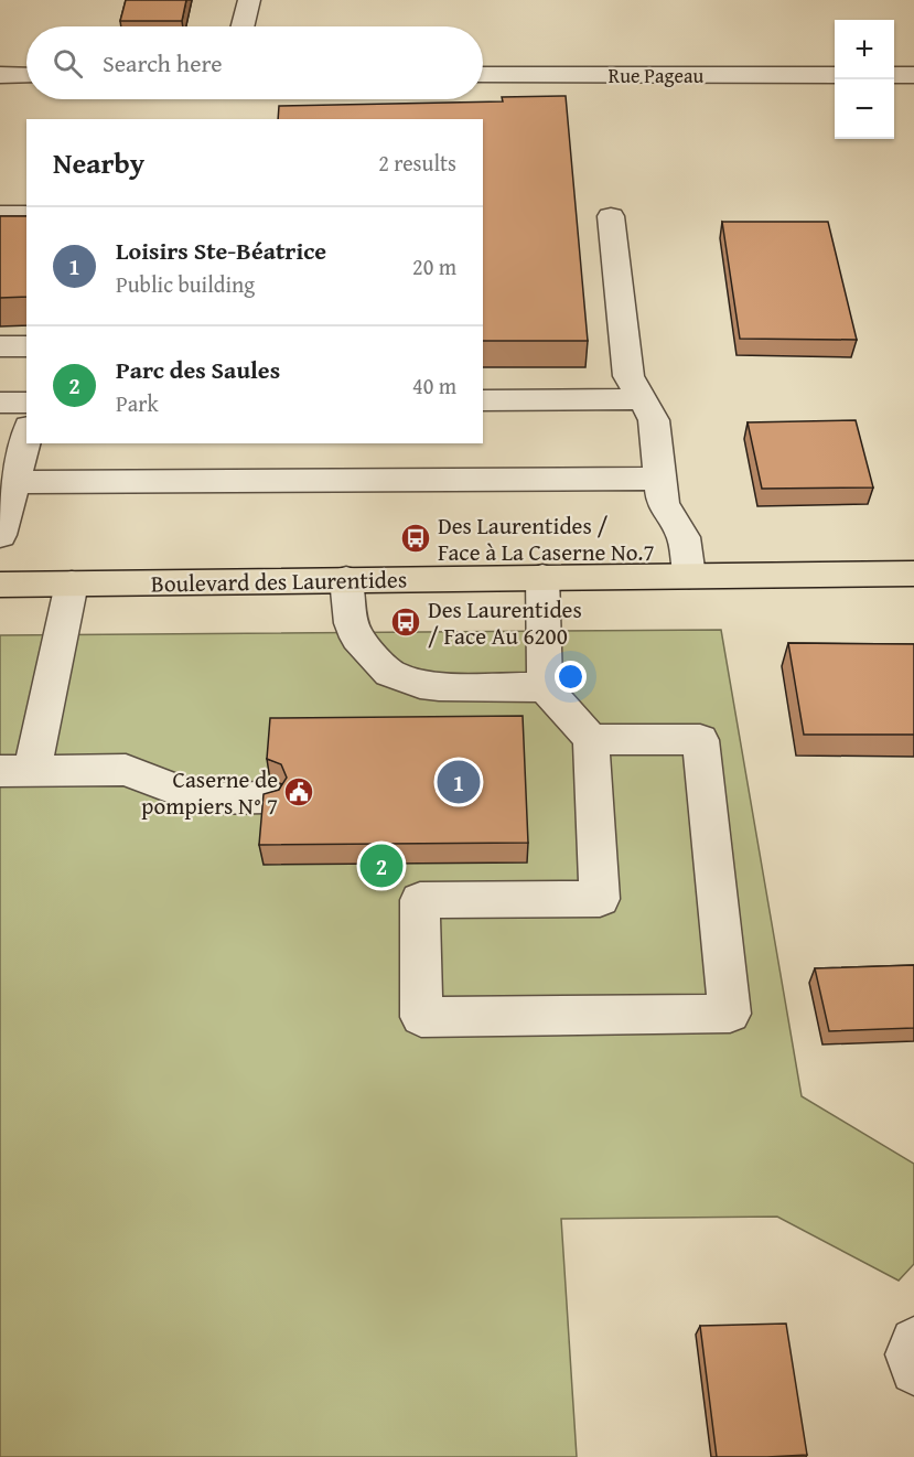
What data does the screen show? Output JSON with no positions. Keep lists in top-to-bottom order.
{
  "streets": {
    "main road": ["Boulevard des Laurentides"],
    "street": ["Rue Pageau"]
  },
  "places": {
    "bus stop": ["Des Laurentides / Face à La Caserne No.7", "Des Laurentides / Face Au 6200"],
    "public building": ["Caserne de pompiers N° 7"]
  },
  "page": {
    "map_buttons": ["+", "−"],
    "search": "Search here",
    "heading": ["Nearby", "2 results"],
    "list": [
      {
        "mark": "1",
        "name": "Loisirs Ste-Béatrice",
        "note": "Public building",
        "value": "20 m"
      },
      {
        "mark": "2",
        "name": "Parc des Saules",
        "note": "Park",
        "value": "40 m"
      }
    ],
    "pins": ["1", "2"]
  }
}
